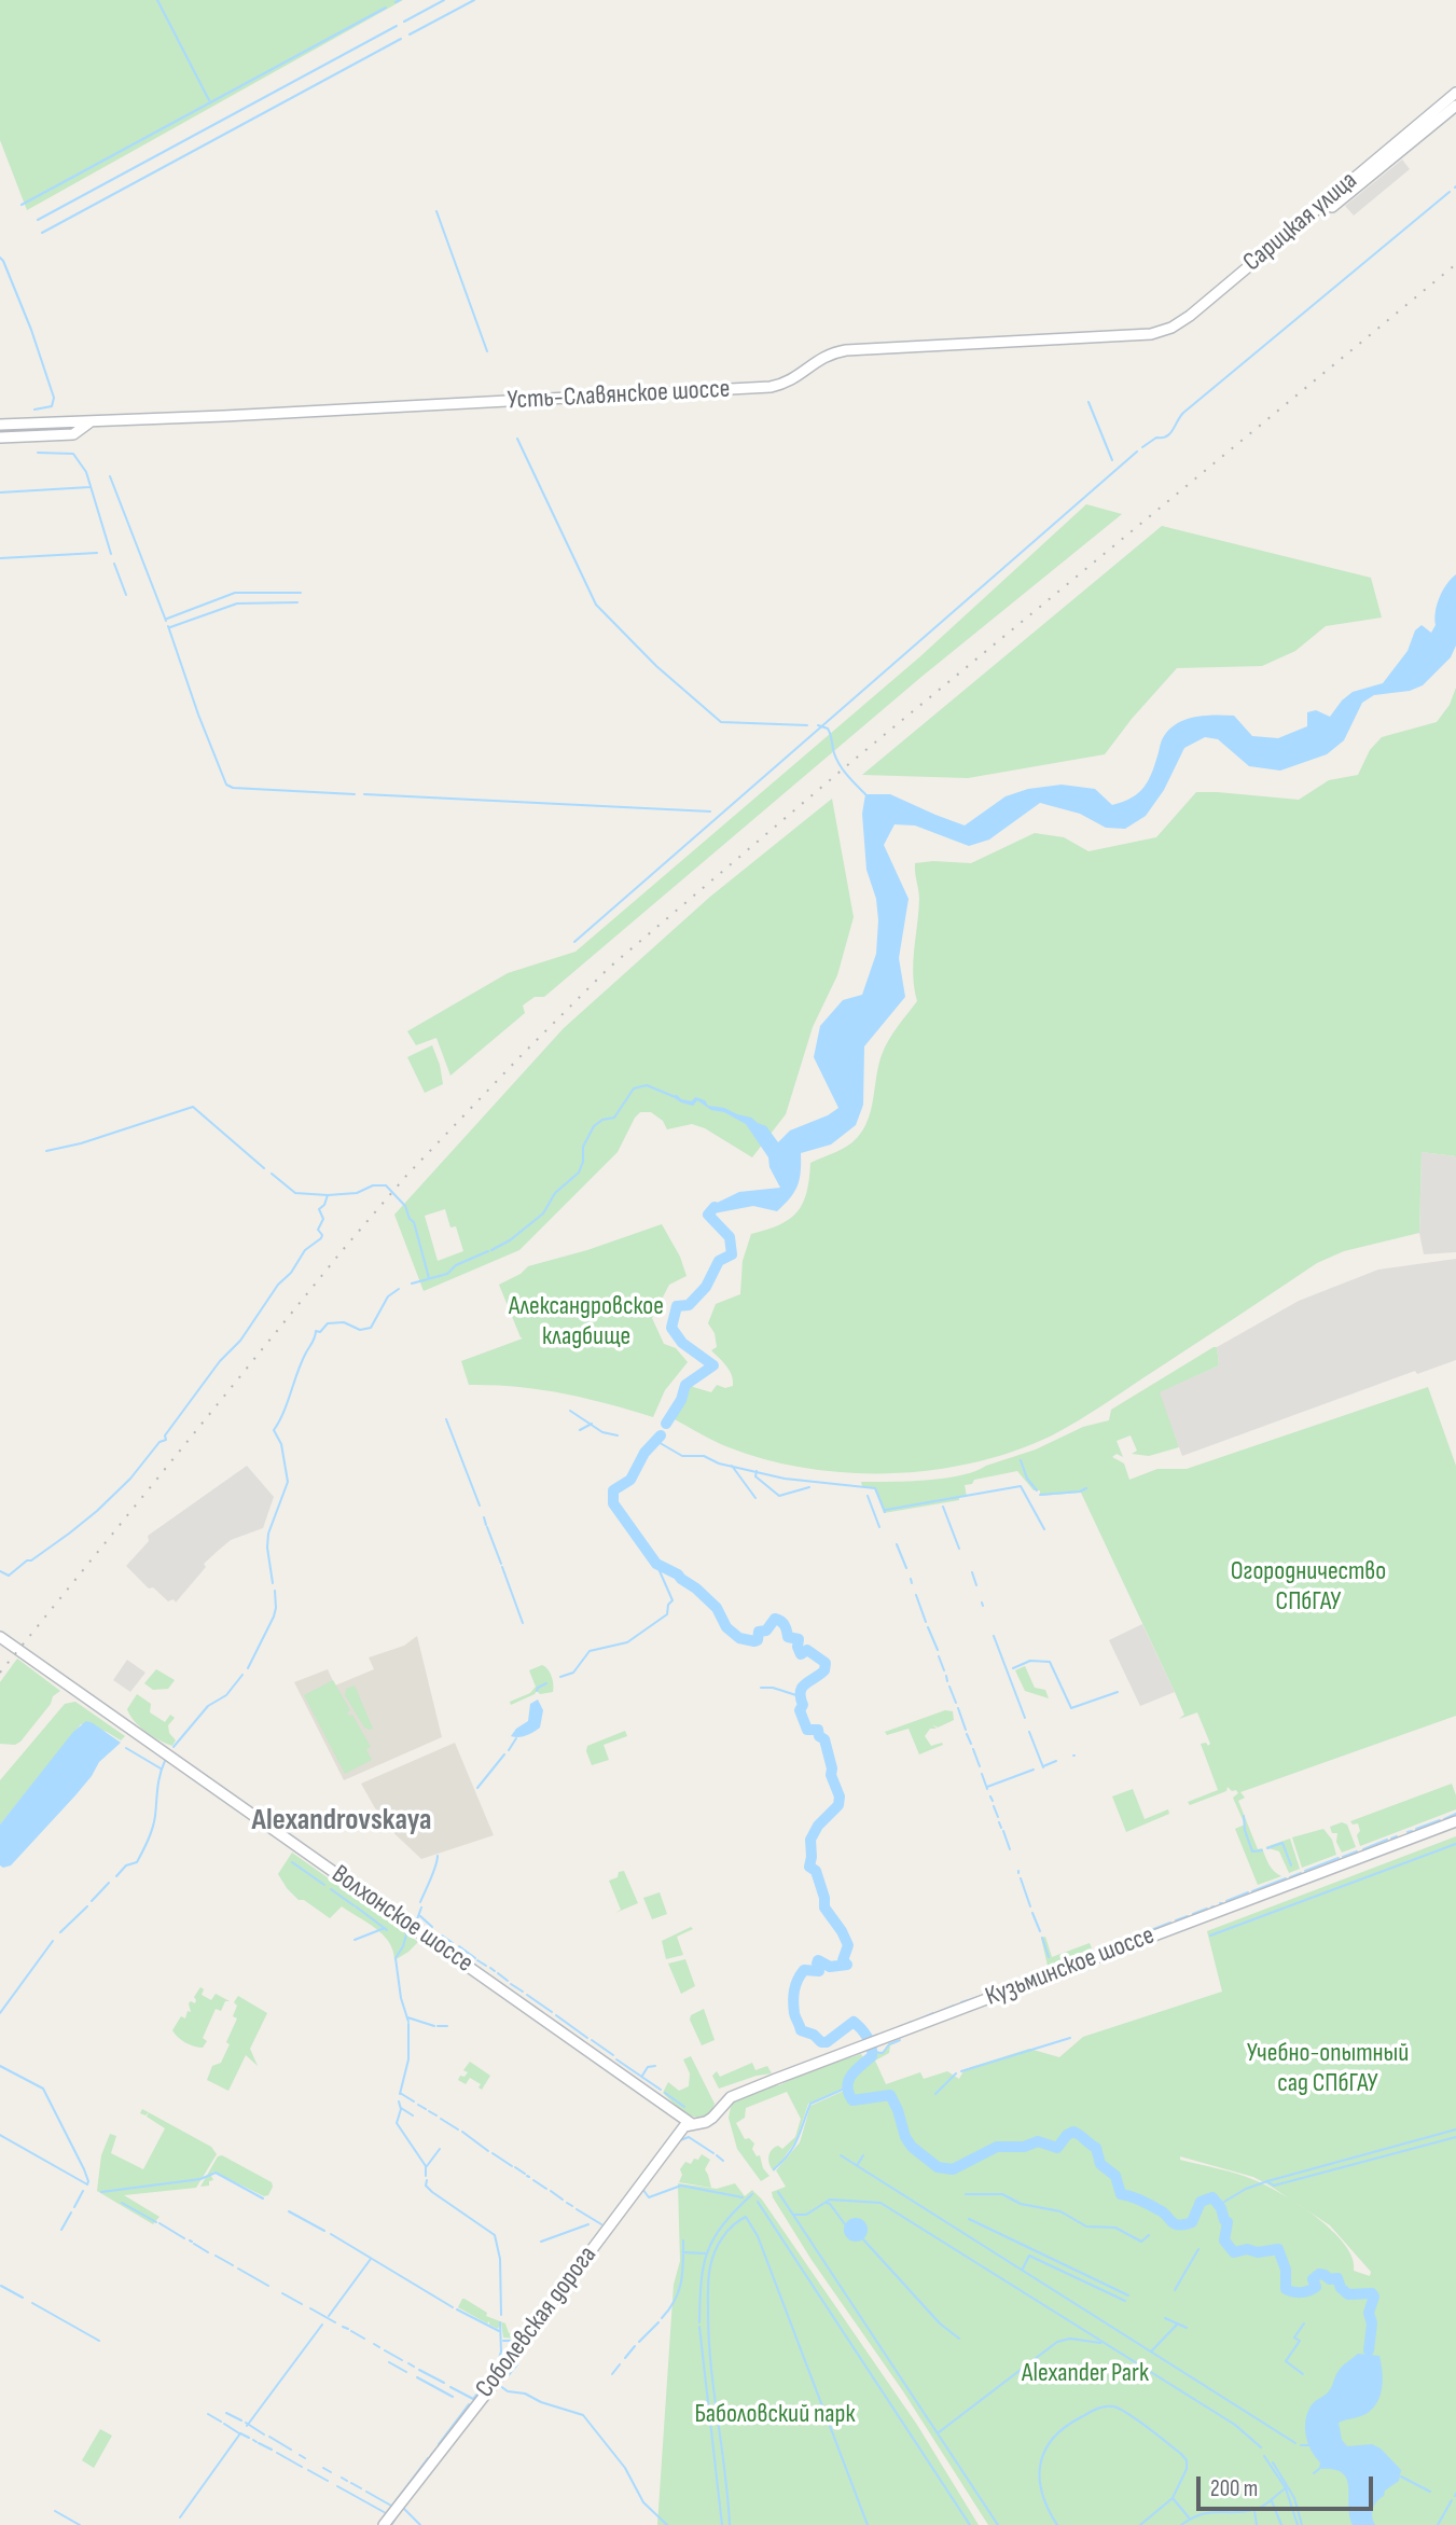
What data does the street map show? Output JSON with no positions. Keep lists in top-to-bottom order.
{
  "streets": {
    "street": [
      "Сарицкая улица",
      "Усть-Славянское шоссе",
      "Волхонское шоссе",
      "Кузьминское шоссе",
      "Соболевская дорога"
    ]
  },
  "crossings": [
    ["Сарицкая улица", "Усть-Славянское шоссе"],
    ["Волхонское шоссе", "Кузьминское шоссе"],
    ["Волхонское шоссе", "Соболевская дорога"],
    ["Кузьминское шоссе", "Соболевская дорога"]
  ],
  "districts": ["Alexandrovskaya"],
  "parks": [
    "Александровское кладбище",
    "Огородничество СПбГАУ",
    "Учебно-опытный сад СПбГАУ",
    "Alexander Park",
    "Баболовский парк"
  ],
  "scale_bar": "200 m"
}
